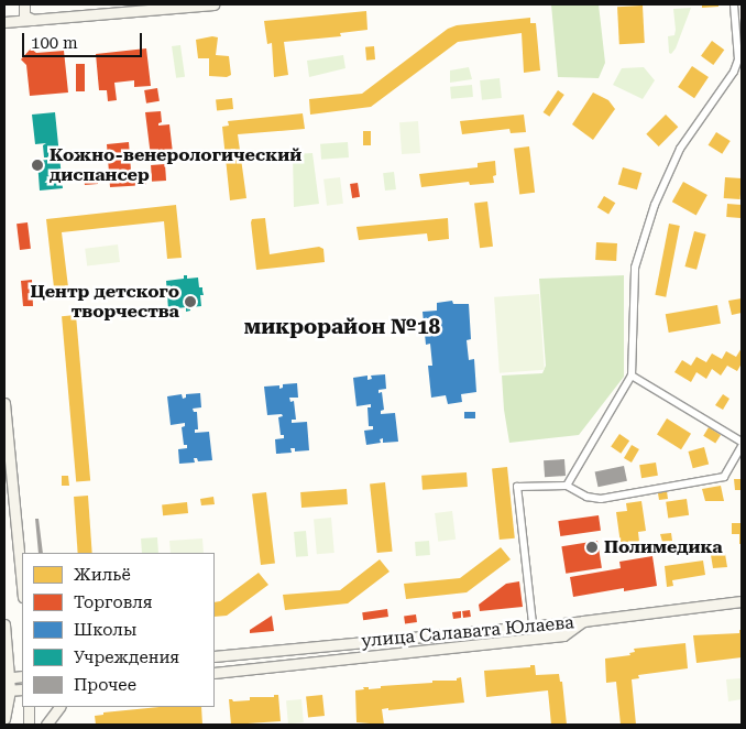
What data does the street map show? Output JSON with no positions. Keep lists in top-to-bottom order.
{
  "streets": {
    "street": ["улица Салавата Юлаева"]
  },
  "districts": ["микрорайон №18"],
  "places": ["Кожно-венерологический диспансер", "Центр детского творчества", "Полимедика"],
  "legend": [
    "Жильё",
    "Торговля",
    "Школы",
    "Учреждения",
    "Прочее"
  ],
  "scale_bar": "100 m"
}
